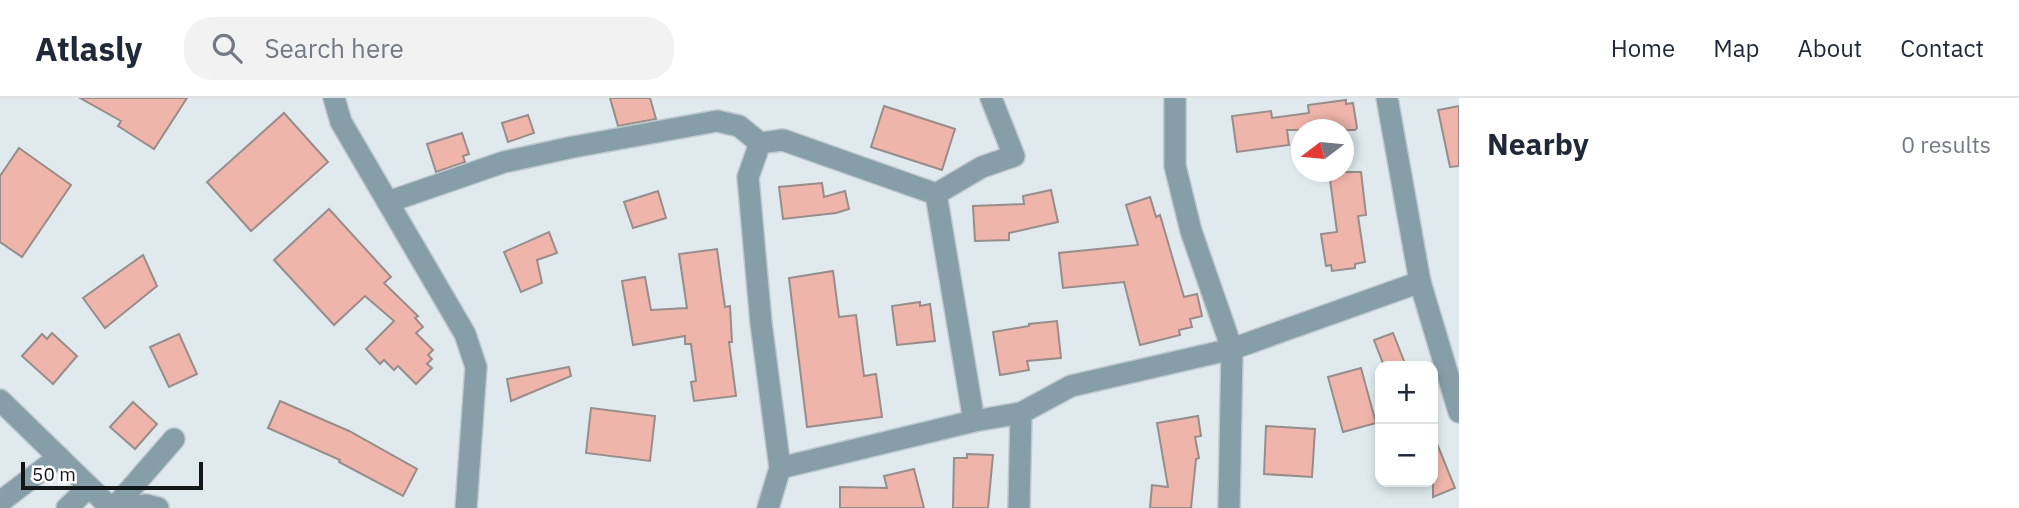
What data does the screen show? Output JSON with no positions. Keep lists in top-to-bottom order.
{
  "scale_bar": "50 m",
  "north": "left",
  "page": {
    "header": "Atlasly",
    "search": "Search here",
    "nav": [
      "Home",
      "Map",
      "About",
      "Contact"
    ],
    "heading": ["Nearby", "0 results"],
    "map_buttons": ["+", "−"],
    "scale": "50 m"
  }
}
